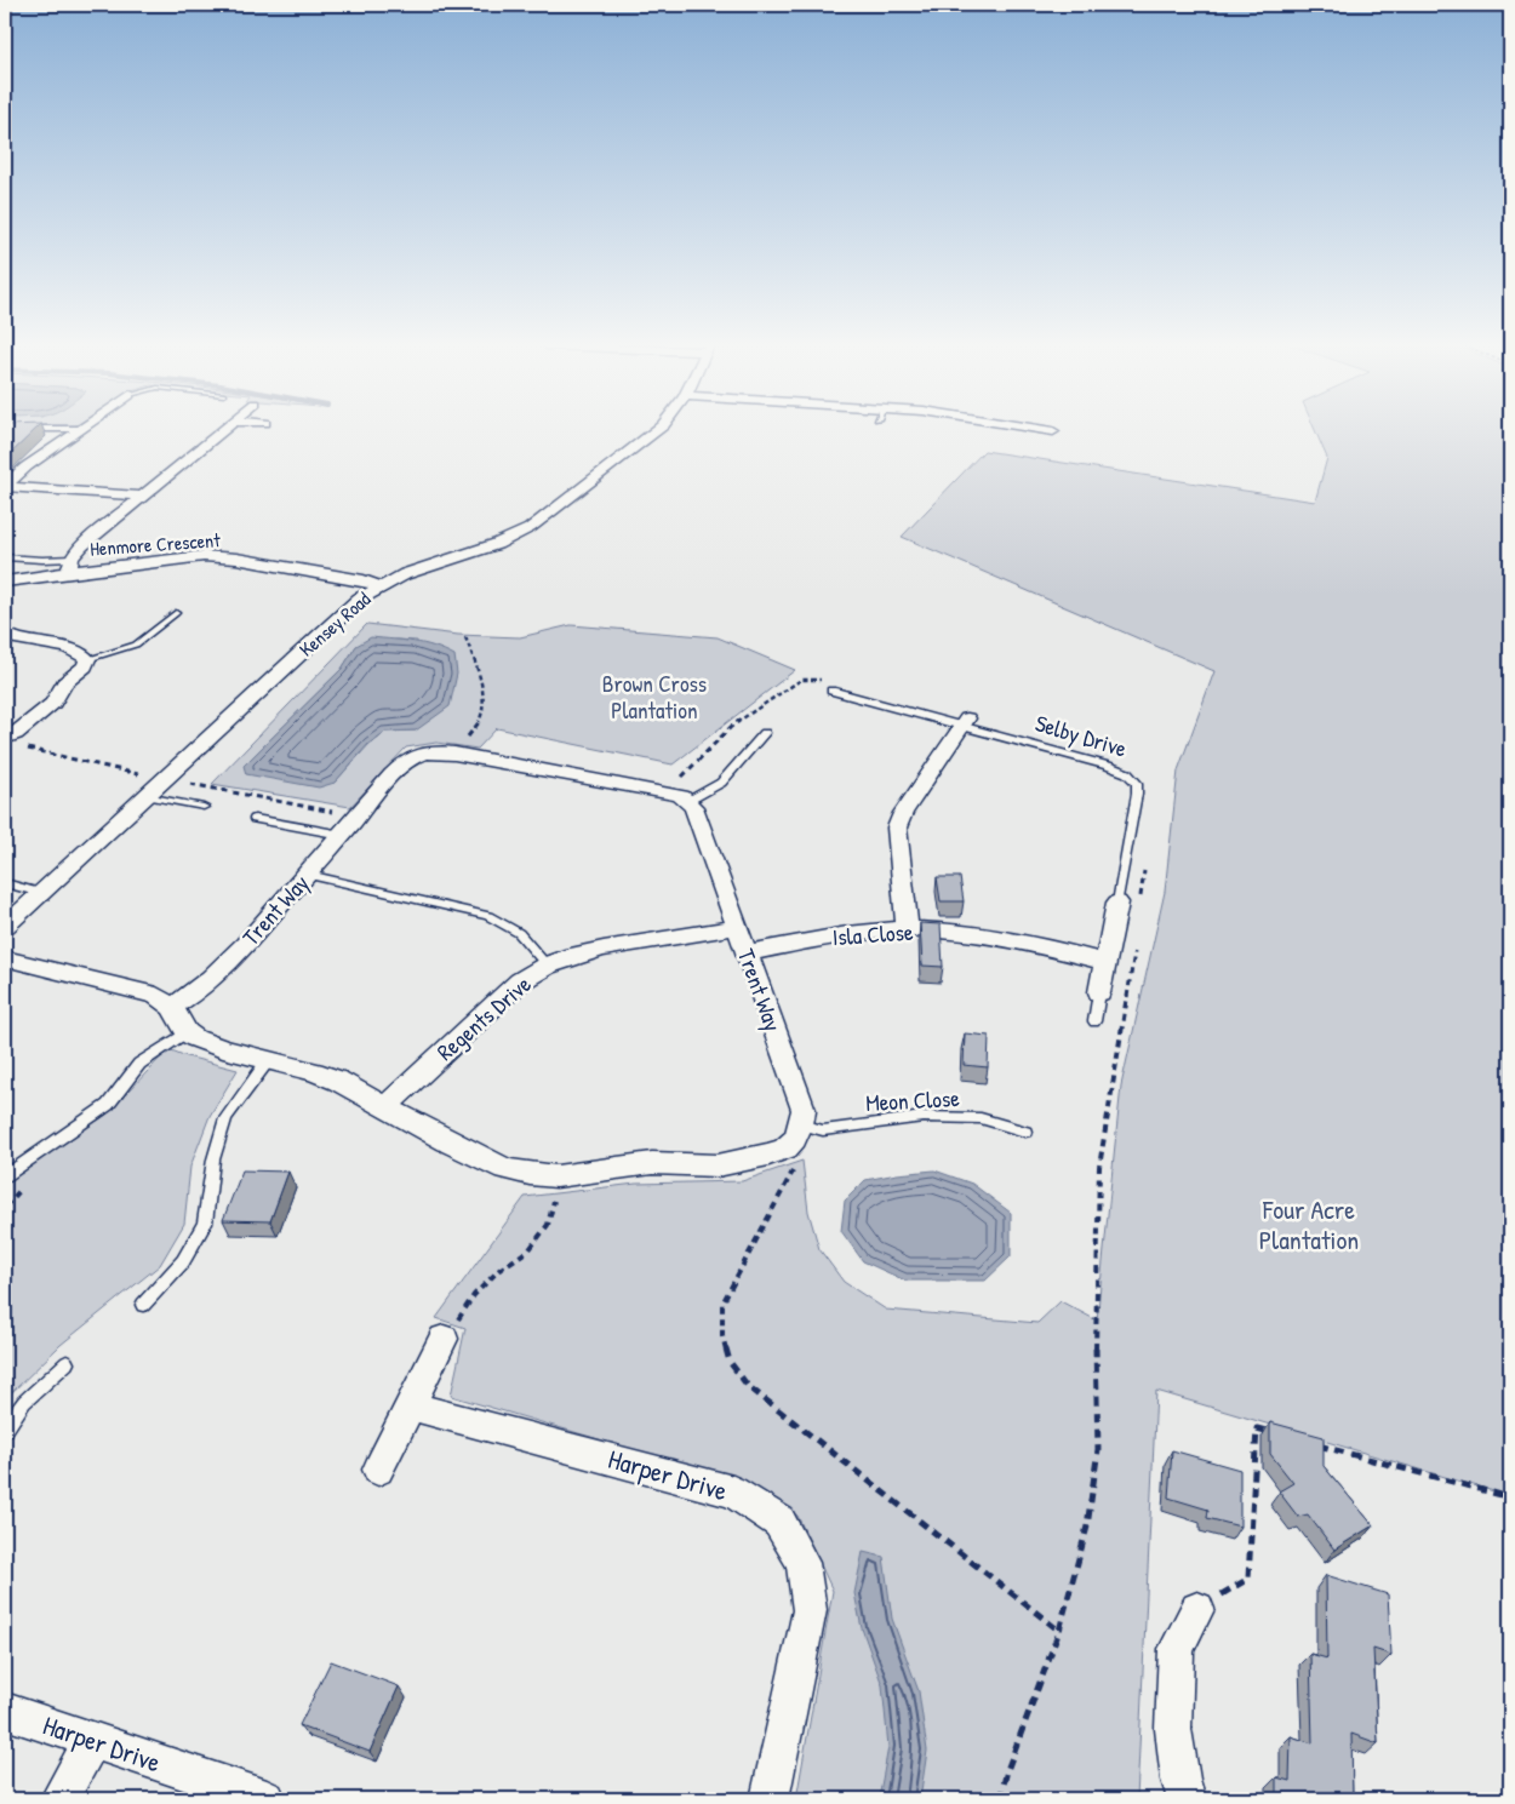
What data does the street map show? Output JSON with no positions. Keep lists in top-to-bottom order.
{
  "streets": {
    "street": [
      "Henmore Crescent",
      "Kensey Road",
      "Trent Way",
      "Isla Close",
      "Regents Drive",
      "Harper Drive"
    ],
    "lane": ["Selby Drive", "Meon Close"]
  },
  "crossings": [
    ["Henmore Crescent", "Kensey Road"],
    ["Trent Way", "Isla Close"],
    ["Trent Way", "Regents Drive"],
    ["Trent Way", "Meon Close"]
  ],
  "parks": ["Brown Cross Plantation", "Four Acre Plantation"]
}
